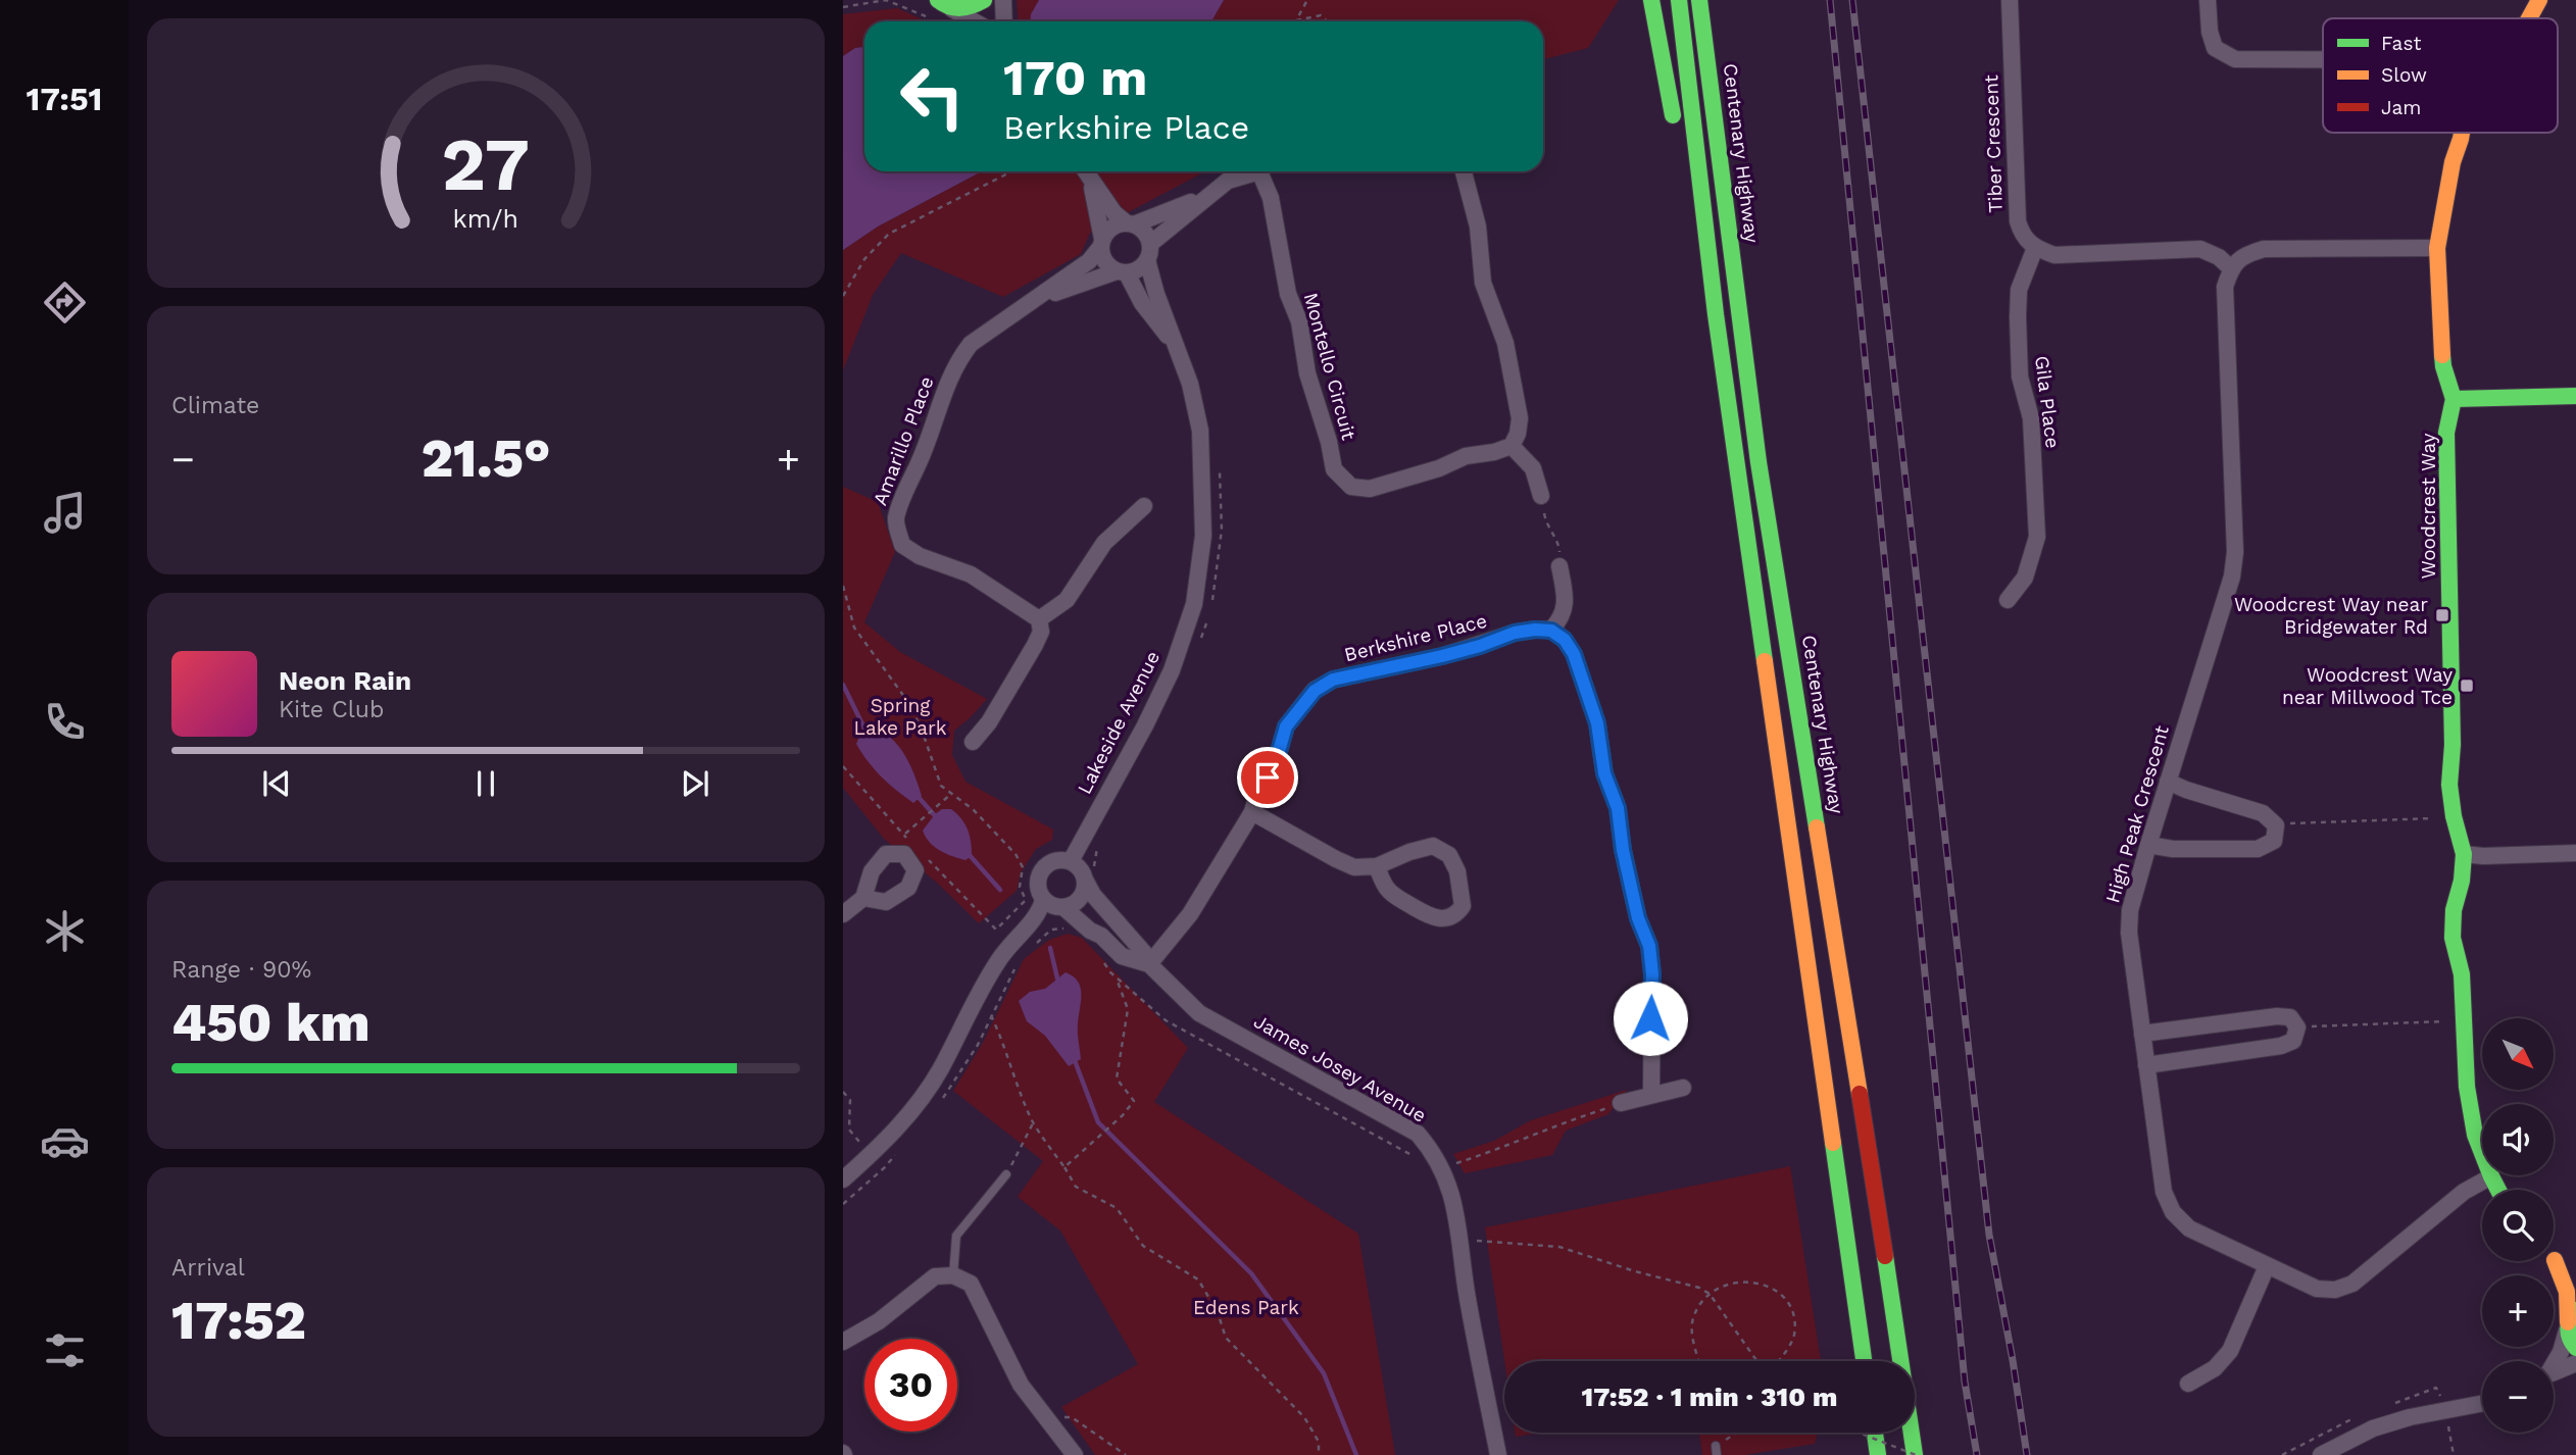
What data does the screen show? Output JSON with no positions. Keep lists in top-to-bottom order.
{
  "streets": {
    "main road": ["Centenary Highway", "Woodcrest Way"],
    "street": [
      "Tiber Crescent",
      "Montello Circuit",
      "Gila Place",
      "Amarillo Place",
      "Berkshire Place",
      "Lakeside Avenue",
      "High Peak Crescent",
      "James Josey Avenue"
    ]
  },
  "crossings": [
    ["Tiber Crescent", "Gila Place"],
    ["Montello Circuit", "Amarillo Place"],
    ["Montello Circuit", "Lakeside Avenue"],
    ["Amarillo Place", "Lakeside Avenue"],
    ["Woodcrest Way", "High Peak Crescent"],
    ["Berkshire Place", "James Josey Avenue"],
    ["Lakeside Avenue", "James Josey Avenue"]
  ],
  "parks": ["Spring Lake Park", "Edens Park"],
  "places": {
    "transit": ["Woodcrest Way near Bridgewater Rd", "Woodcrest Way near Millwood Tce"]
  },
  "legend": ["Fast", "Slow", "Jam"],
  "north": "bottom right",
  "page": {
    "tabs": "17:51",
    "turn": ["170 m", "Berkshire Place"],
    "tile": [
      "Climate",
      ["Range · 90%", "450 km"],
      ["Arrival", "17:52"]
    ],
    "heat": ["−", "21.5°", "+"],
    "song": ["Neon Rain", "Kite Club"],
    "map_buttons": ["+", "−"],
    "limit": "30",
    "trip": "17:52 · 1 min · 310 m",
    "gauge": ["27", "km/h"]
  }
}
